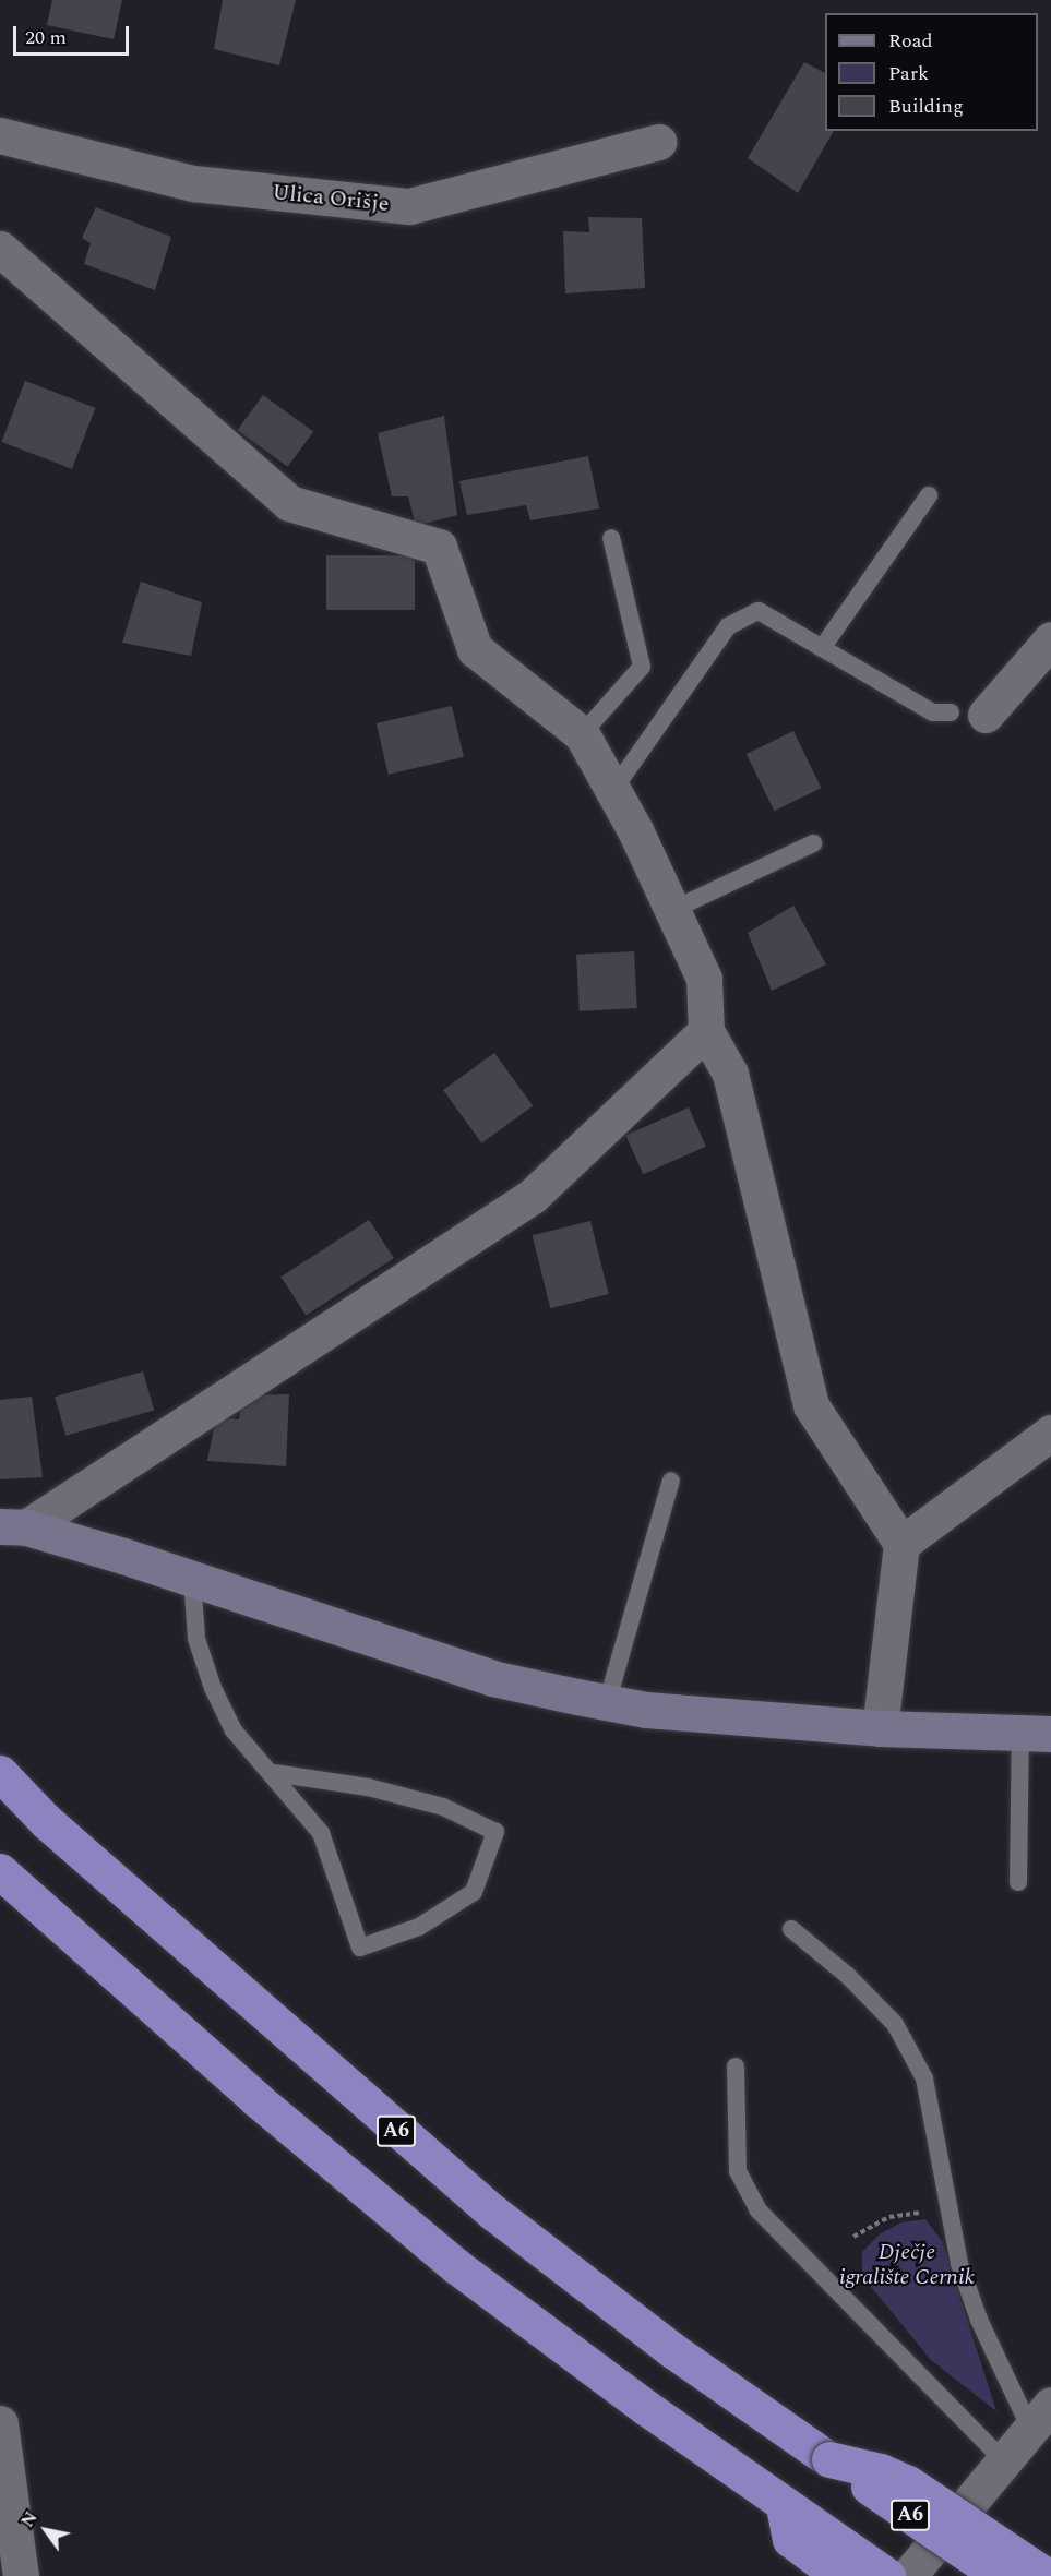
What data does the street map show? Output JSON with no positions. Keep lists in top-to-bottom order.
{
  "streets": {
    "highway": ["A6"],
    "street": ["Ulica Orišje"]
  },
  "parks": ["Dječje igralište Cernik"],
  "legend": ["Road", "Park", "Building"],
  "scale_bar": "20 m",
  "north": "top left"
}
